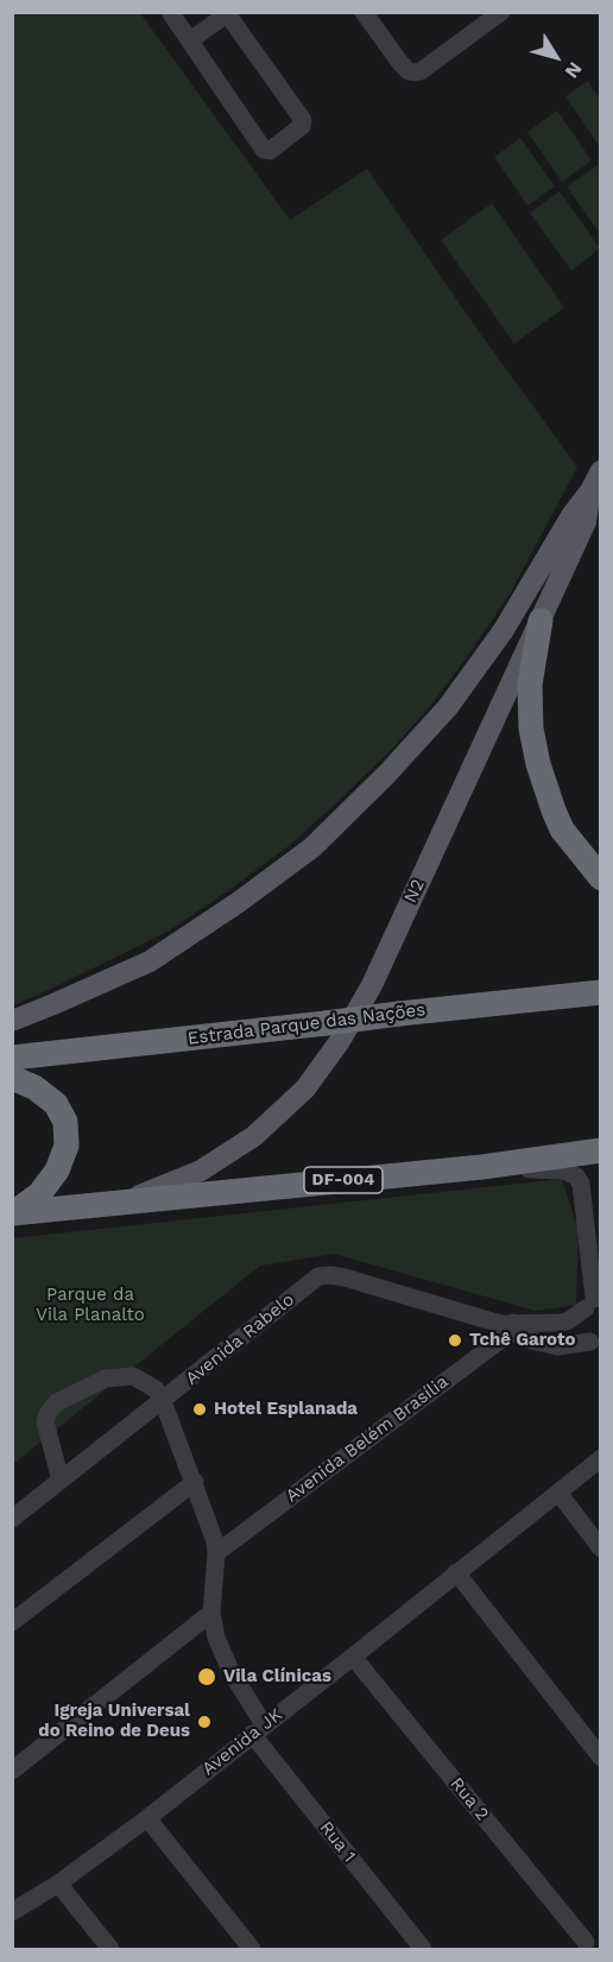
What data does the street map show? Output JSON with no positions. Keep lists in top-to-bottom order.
{
  "streets": {
    "highway": ["Estrada Parque das Nações", "DF-004"],
    "main road": ["N2"],
    "street": [
      "Avenida Rabelo",
      "Avenida Belém Brasília",
      "Avenida JK",
      "Rua 2",
      "Rua 1"
    ]
  },
  "crossings": [
    ["N2", "DF-004"],
    ["Avenida Rabelo", "Avenida Belém Brasília"],
    ["Avenida Rabelo", "Rua 1"],
    ["Avenida Belém Brasília", "Rua 1"],
    ["Avenida JK", "Rua 2"],
    ["Avenida JK", "Rua 1"]
  ],
  "parks": ["Parque da Vila Planalto"],
  "places": [
    "Tchê Garoto",
    "Hotel Esplanada",
    "Vila Clínicas",
    "Igreja Universal do Reino de Deus"
  ],
  "north": "bottom right"
}
